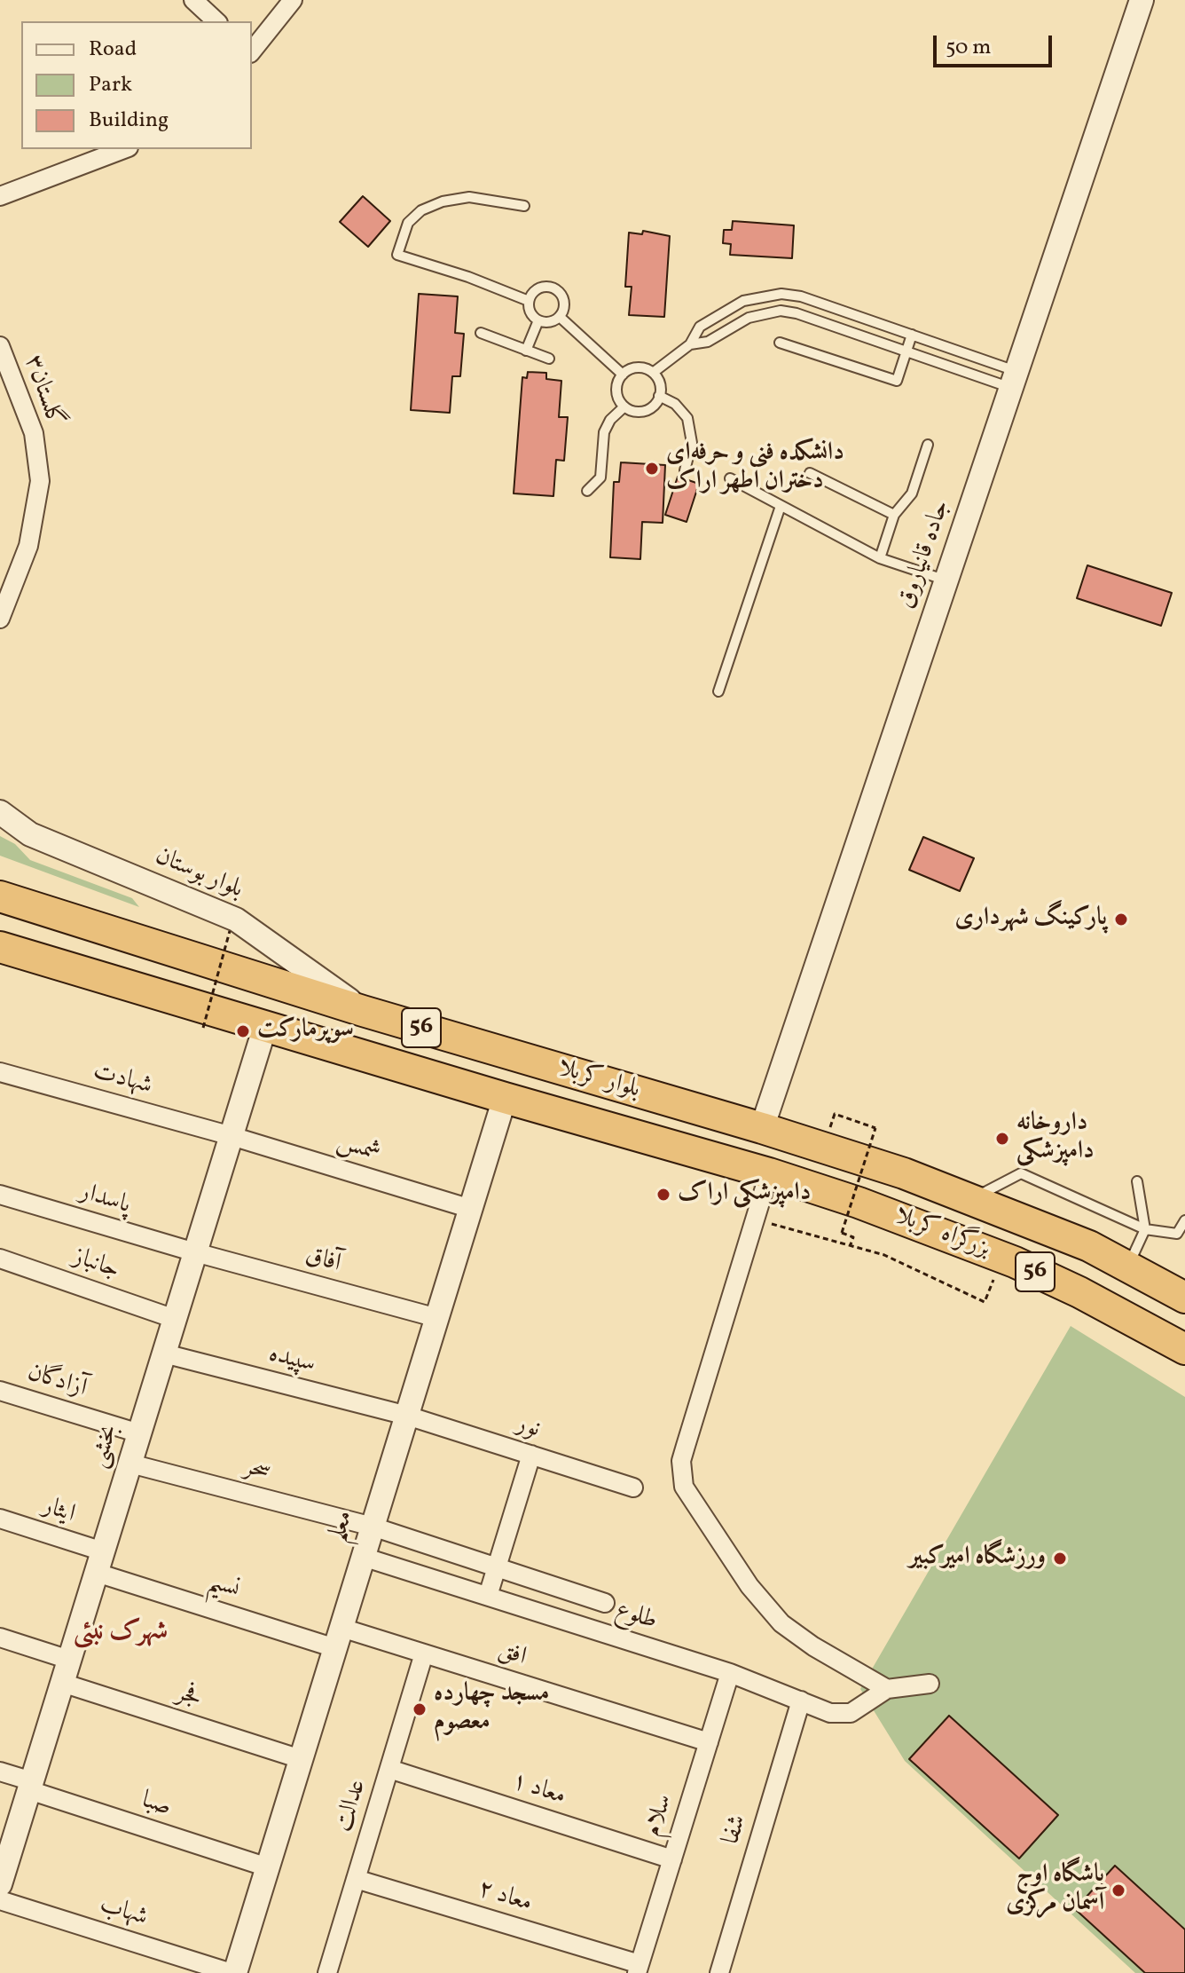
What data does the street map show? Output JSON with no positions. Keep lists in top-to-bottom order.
{
  "streets": {
    "highway": ["56", "بلوار کربلا", "بزرگراه کربلا"],
    "street": [
      "گلستان۳",
      "جاده قانیاروق",
      "بلوار بوستان",
      "شهادت",
      "شمس",
      "پاسدار",
      "آفاق",
      "جانباز",
      "سپیده",
      "آزادگان",
      "نور",
      "بخشی",
      "سحر",
      "ایثار",
      "معلم",
      "نسیم",
      "طلوع",
      "افق",
      "فجر",
      "معاد ۱",
      "صبا",
      "عدالت",
      "سلام",
      "شفا",
      "معاد ۲",
      "شهاب"
    ]
  },
  "crossings": [
    ["جاده قانیاروق", "بلوار کربلا"],
    ["بلوار بوستان", "بلوار کربلا"],
    ["شهادت", "شمس"],
    ["شهادت", "بخشی"],
    ["بلوار کربلا", "بزرگراه کربلا"],
    ["بلوار کربلا", "بخشی"],
    ["بلوار کربلا", "معلم"],
    ["شمس", "بخشی"],
    ["شمس", "معلم"],
    ["پاسدار", "آفاق"],
    ["پاسدار", "بخشی"],
    ["آفاق", "بخشی"],
    ["آفاق", "معلم"],
    ["جانباز", "بخشی"],
    ["سپیده", "نور"],
    ["سپیده", "بخشی"],
    ["سپیده", "معلم"],
    ["آزادگان", "بخشی"],
    ["نور", "معلم"],
    ["بخشی", "سحر"],
    ["بخشی", "ایثار"],
    ["بخشی", "نسیم"],
    ["بخشی", "فجر"],
    ["بخشی", "صبا"],
    ["سحر", "معلم"],
    ["ایثار", "نسیم"],
    ["معلم", "نسیم"],
    ["معلم", "طلوع"],
    ["معلم", "افق"],
    ["معلم", "فجر"],
    ["معلم", "صبا"],
    ["معلم", "شهاب"],
    ["نسیم", "افق"],
    ["طلوع", "سلام"],
    ["طلوع", "شفا"],
    ["افق", "عدالت"],
    ["افق", "سلام"],
    ["معاد ۱", "عدالت"],
    ["معاد ۱", "سلام"],
    ["عدالت", "معاد ۲"],
    ["سلام", "معاد ۲"]
  ],
  "districts": ["شهرک نبئی"],
  "places": [
    "دانشکده فنی و حرفه‌ای دختران اطهر اراک",
    "پارکینگ شهرداری",
    "سوپرمارکت",
    "داروخانه دامپزشکی",
    "دامپزشکی اراک",
    "ورزشگاه امیرکبیر",
    "مسجد چهارده معصوم",
    "باشگاه اوج آسمان مرکزی"
  ],
  "legend": ["Road", "Park", "Building"],
  "scale_bar": "50 m"
}
